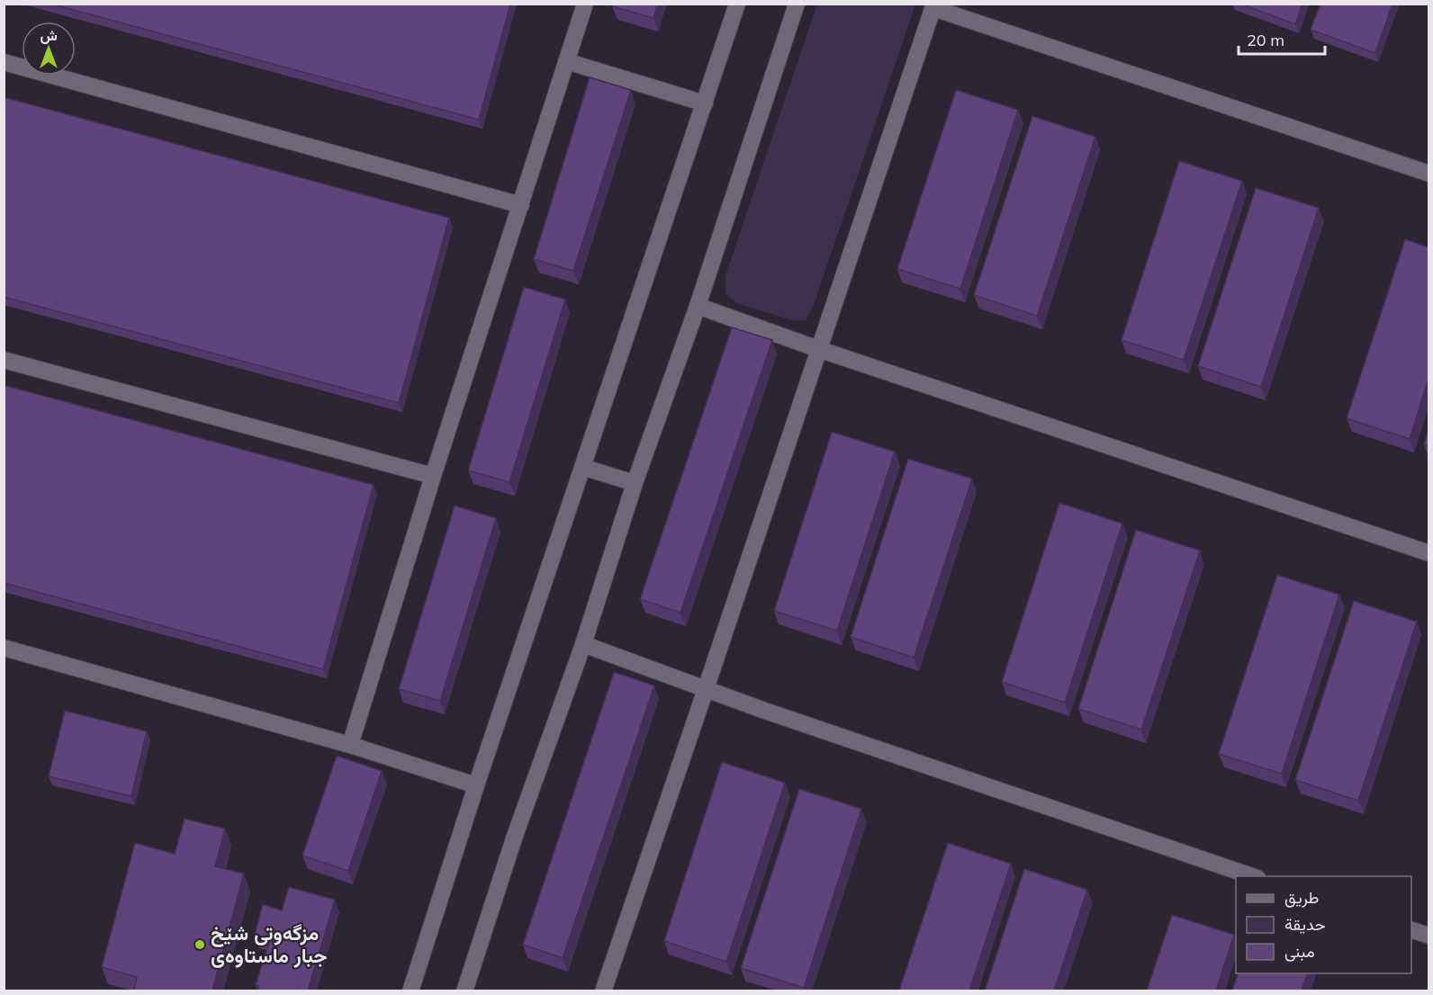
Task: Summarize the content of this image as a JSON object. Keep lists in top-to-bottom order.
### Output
{
  "places": ["مزگەوتی شێخ جبار ماستاوەی"],
  "legend": ["طريق", "حديقة", "مبنى"],
  "scale_bar": "20 m",
  "north": "top"
}
